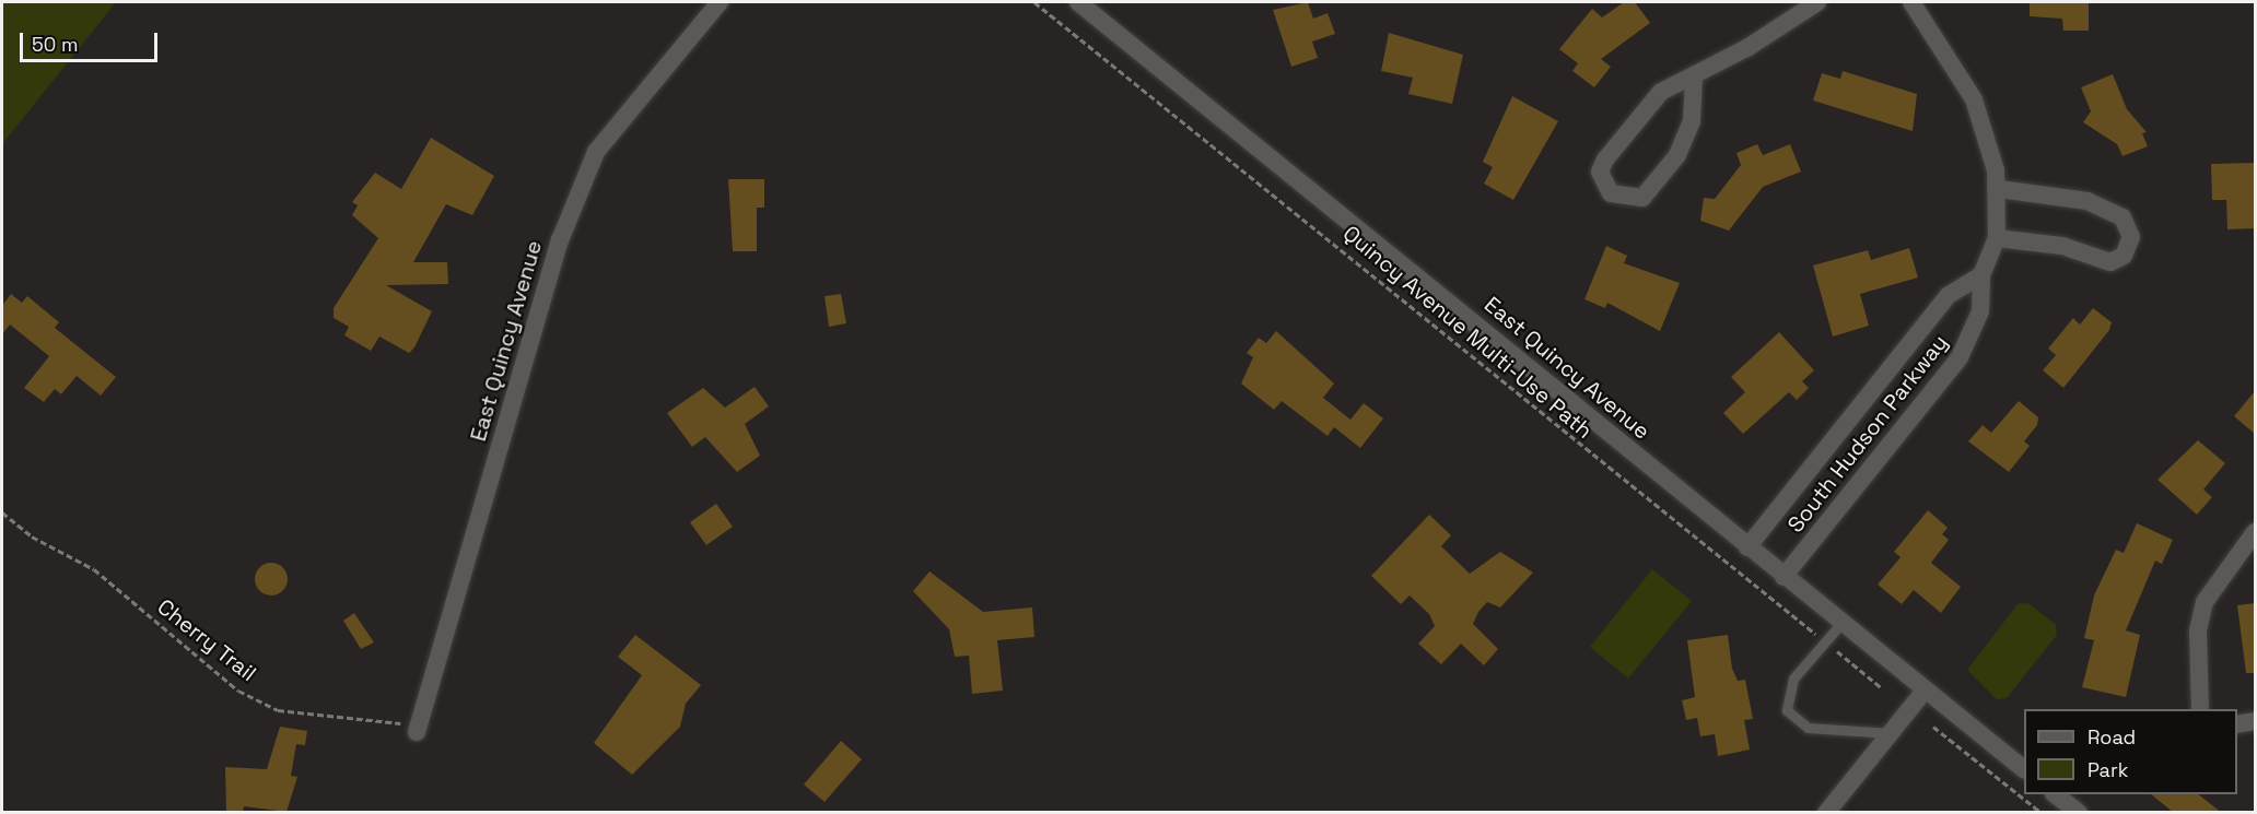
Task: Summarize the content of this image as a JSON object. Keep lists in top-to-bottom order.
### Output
{
  "streets": {
    "street": ["East Quincy Avenue", "South Hudson Parkway"],
    "path": ["Quincy Avenue Multi-Use Path", "Cherry Trail"]
  },
  "crossings": [
    ["East Quincy Avenue", "South Hudson Parkway"],
    ["East Quincy Avenue", "Cherry Trail"]
  ],
  "legend": ["Road", "Park"],
  "scale_bar": "50 m"
}
